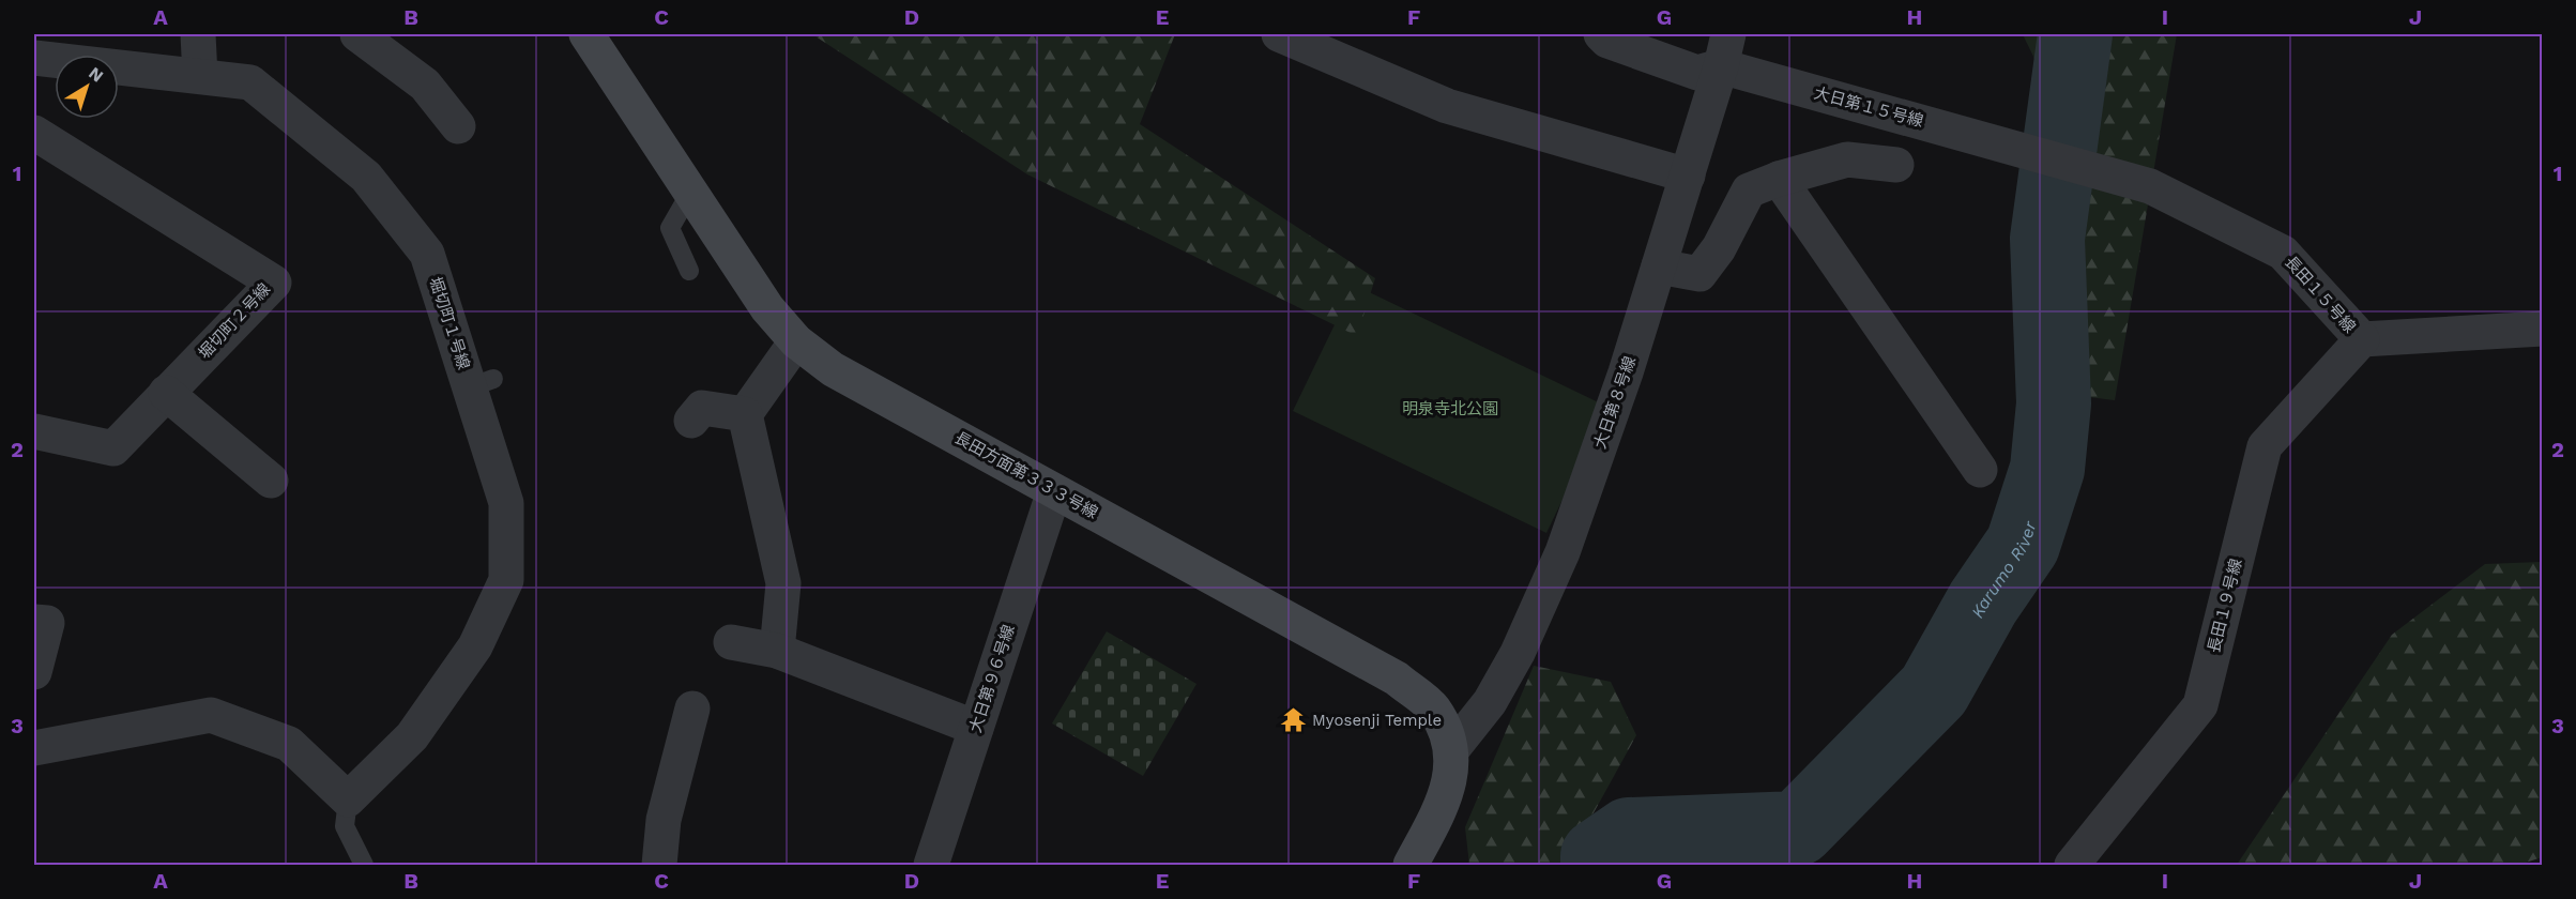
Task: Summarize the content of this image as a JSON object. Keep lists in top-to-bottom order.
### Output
{
  "streets": {
    "street": [
      "大日第１５号線",
      "長田１５号線",
      "堀切町２号線",
      "堀切町１号線",
      "大日第８号線",
      "長田方面第３３３号線",
      "長田１９号線",
      "大日第９６号線"
    ]
  },
  "crossings": [
    ["大日第１５号線", "長田１５号線"],
    ["大日第１５号線", "大日第８号線"],
    ["長田１５号線", "長田１９号線"],
    ["大日第８号線", "長田方面第３３３号線"],
    ["長田方面第３３３号線", "大日第９６号線"]
  ],
  "water": ["Karumo River"],
  "parks": ["明泉寺北公園"],
  "places": {
    "temple": ["Myosenji Temple"]
  },
  "north": "top right",
  "grid": {
    "columns": [
      "A",
      "B",
      "C",
      "D",
      "E",
      "F",
      "G",
      "H",
      "I",
      "J"
    ],
    "rows": ["1", "2", "3"]
  }
}
